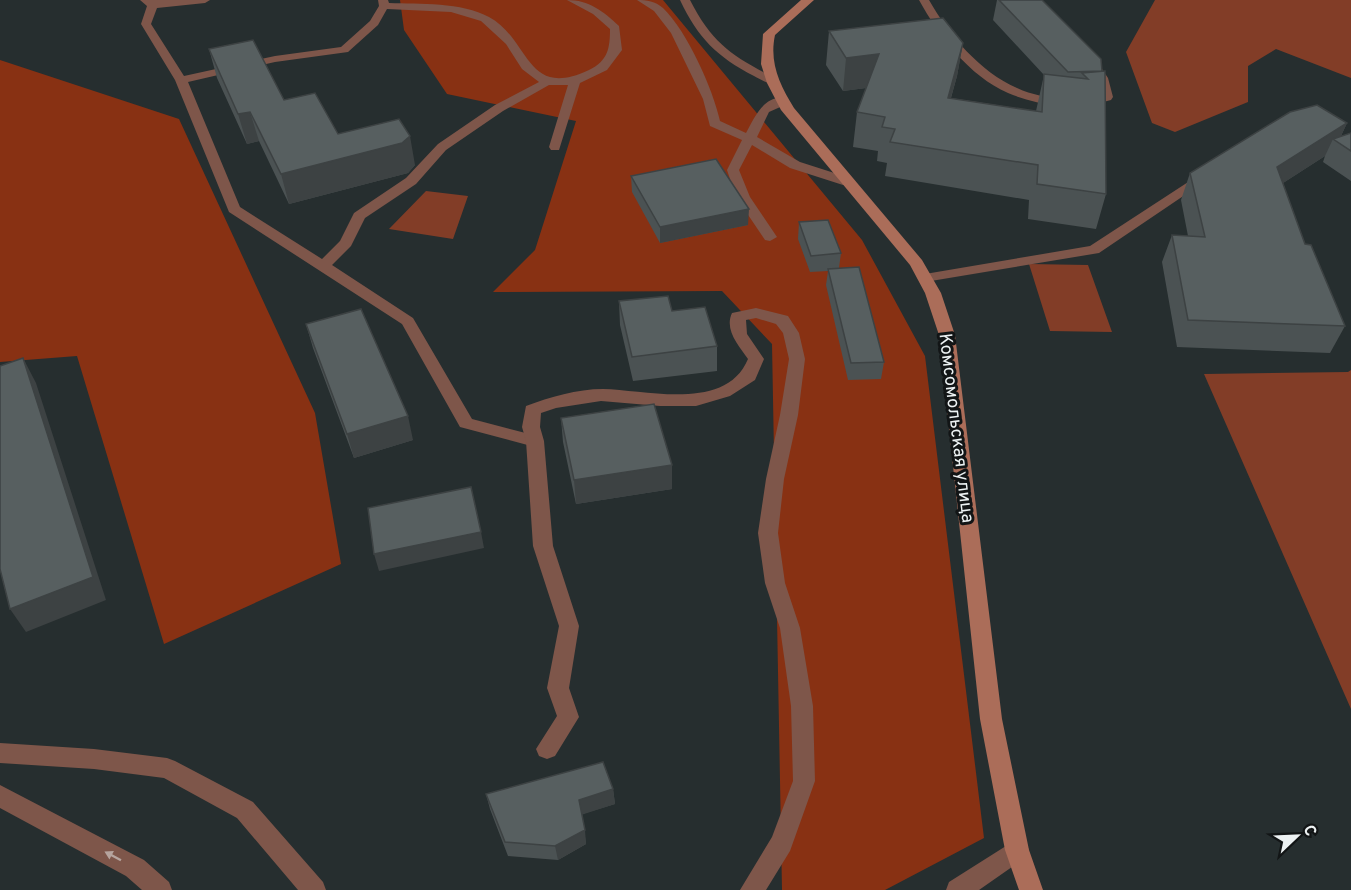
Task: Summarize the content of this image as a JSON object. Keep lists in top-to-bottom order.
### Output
{
  "streets": {
    "main road": ["Комсомольская улица"]
  },
  "north": "top right"
}
